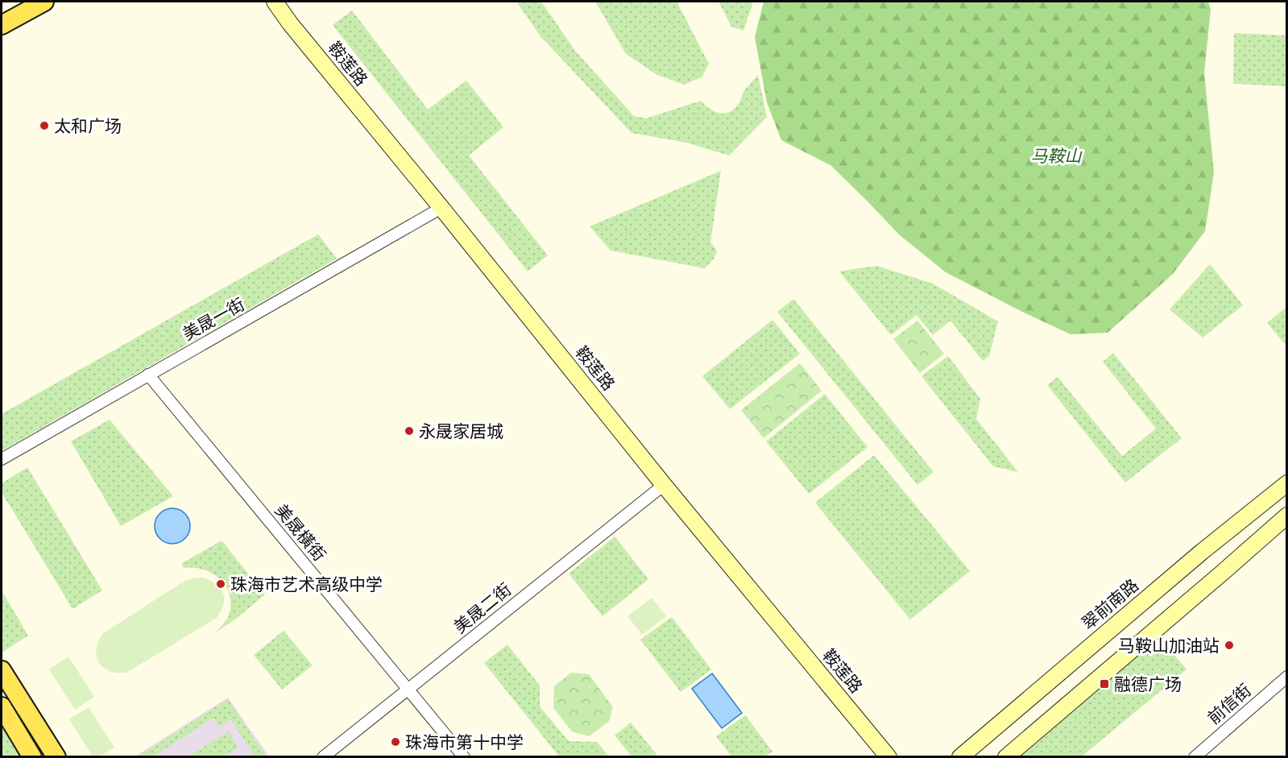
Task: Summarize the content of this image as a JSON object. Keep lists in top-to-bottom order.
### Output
{
  "streets": {
    "street": [
      "鞍莲路",
      "美晟一街",
      "美晟橫街",
      "翠前南路",
      "美晟二街",
      "前信街"
    ]
  },
  "crossings": [
    ["鞍莲路", "美晟一街"],
    ["鞍莲路", "美晟二街"],
    ["美晟一街", "美晟橫街"],
    ["美晟橫街", "美晟二街"]
  ],
  "parks": ["马鞍山"],
  "places": {
    "other": [
      "太和广场",
      "永晟家居城",
      "珠海市艺术高级中学",
      "马鞍山加油站",
      "珠海市第十中学"
    ],
    "transit": ["融德广场"]
  }
}
